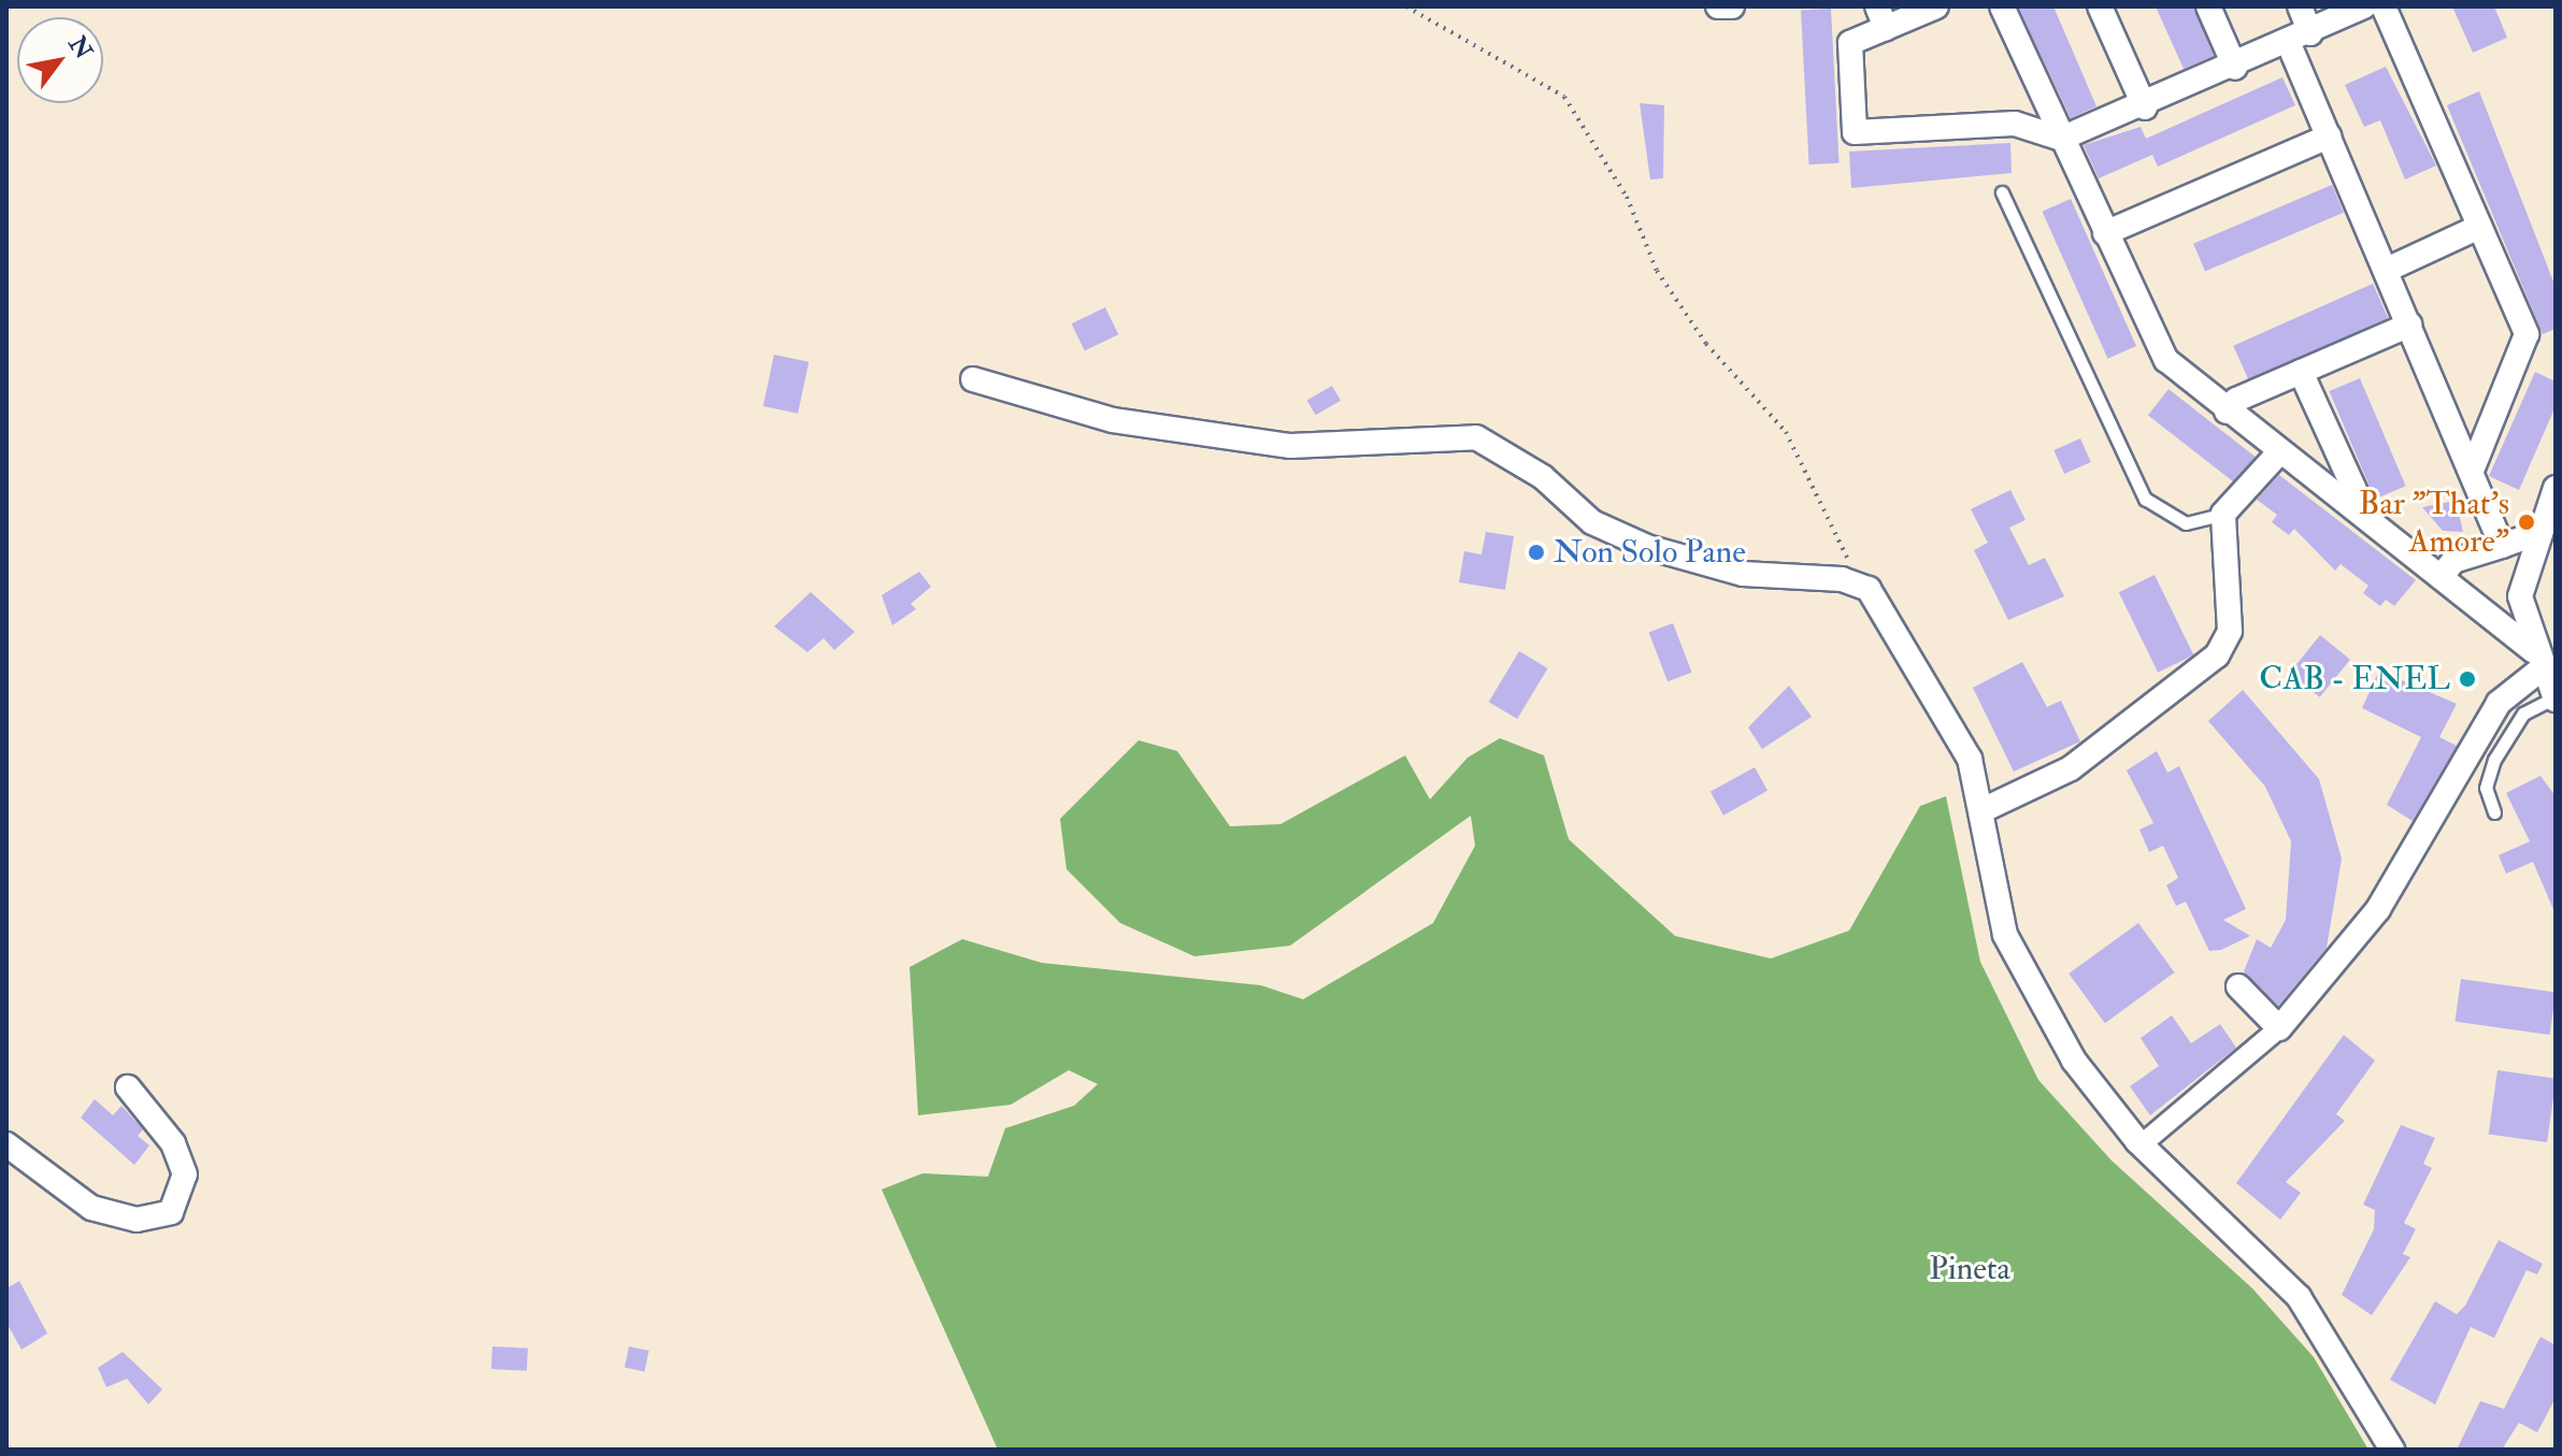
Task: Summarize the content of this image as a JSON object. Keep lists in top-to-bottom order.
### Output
{
  "parks": ["Pineta"],
  "places": ["Bar \"That's Amore\"", "Non Solo Pane", "CAB - ENEL"],
  "north": "top right"
}
